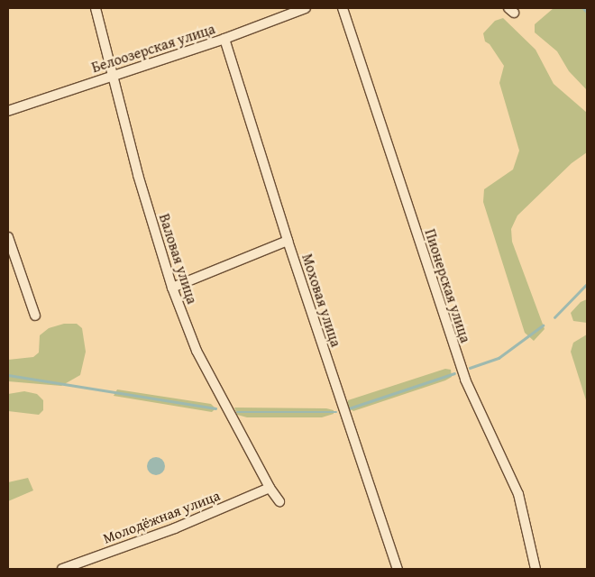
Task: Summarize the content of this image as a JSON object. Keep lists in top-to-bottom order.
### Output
{
  "streets": {
    "street": [
      "Белоозерская улица",
      "Валовая улица",
      "Пионерская улица",
      "Моховая улица",
      "Молодёжная улица"
    ]
  },
  "crossings": [
    ["Белоозерская улица", "Валовая улица"],
    ["Белоозерская улица", "Моховая улица"],
    ["Валовая улица", "Молодёжная улица"]
  ]
}
